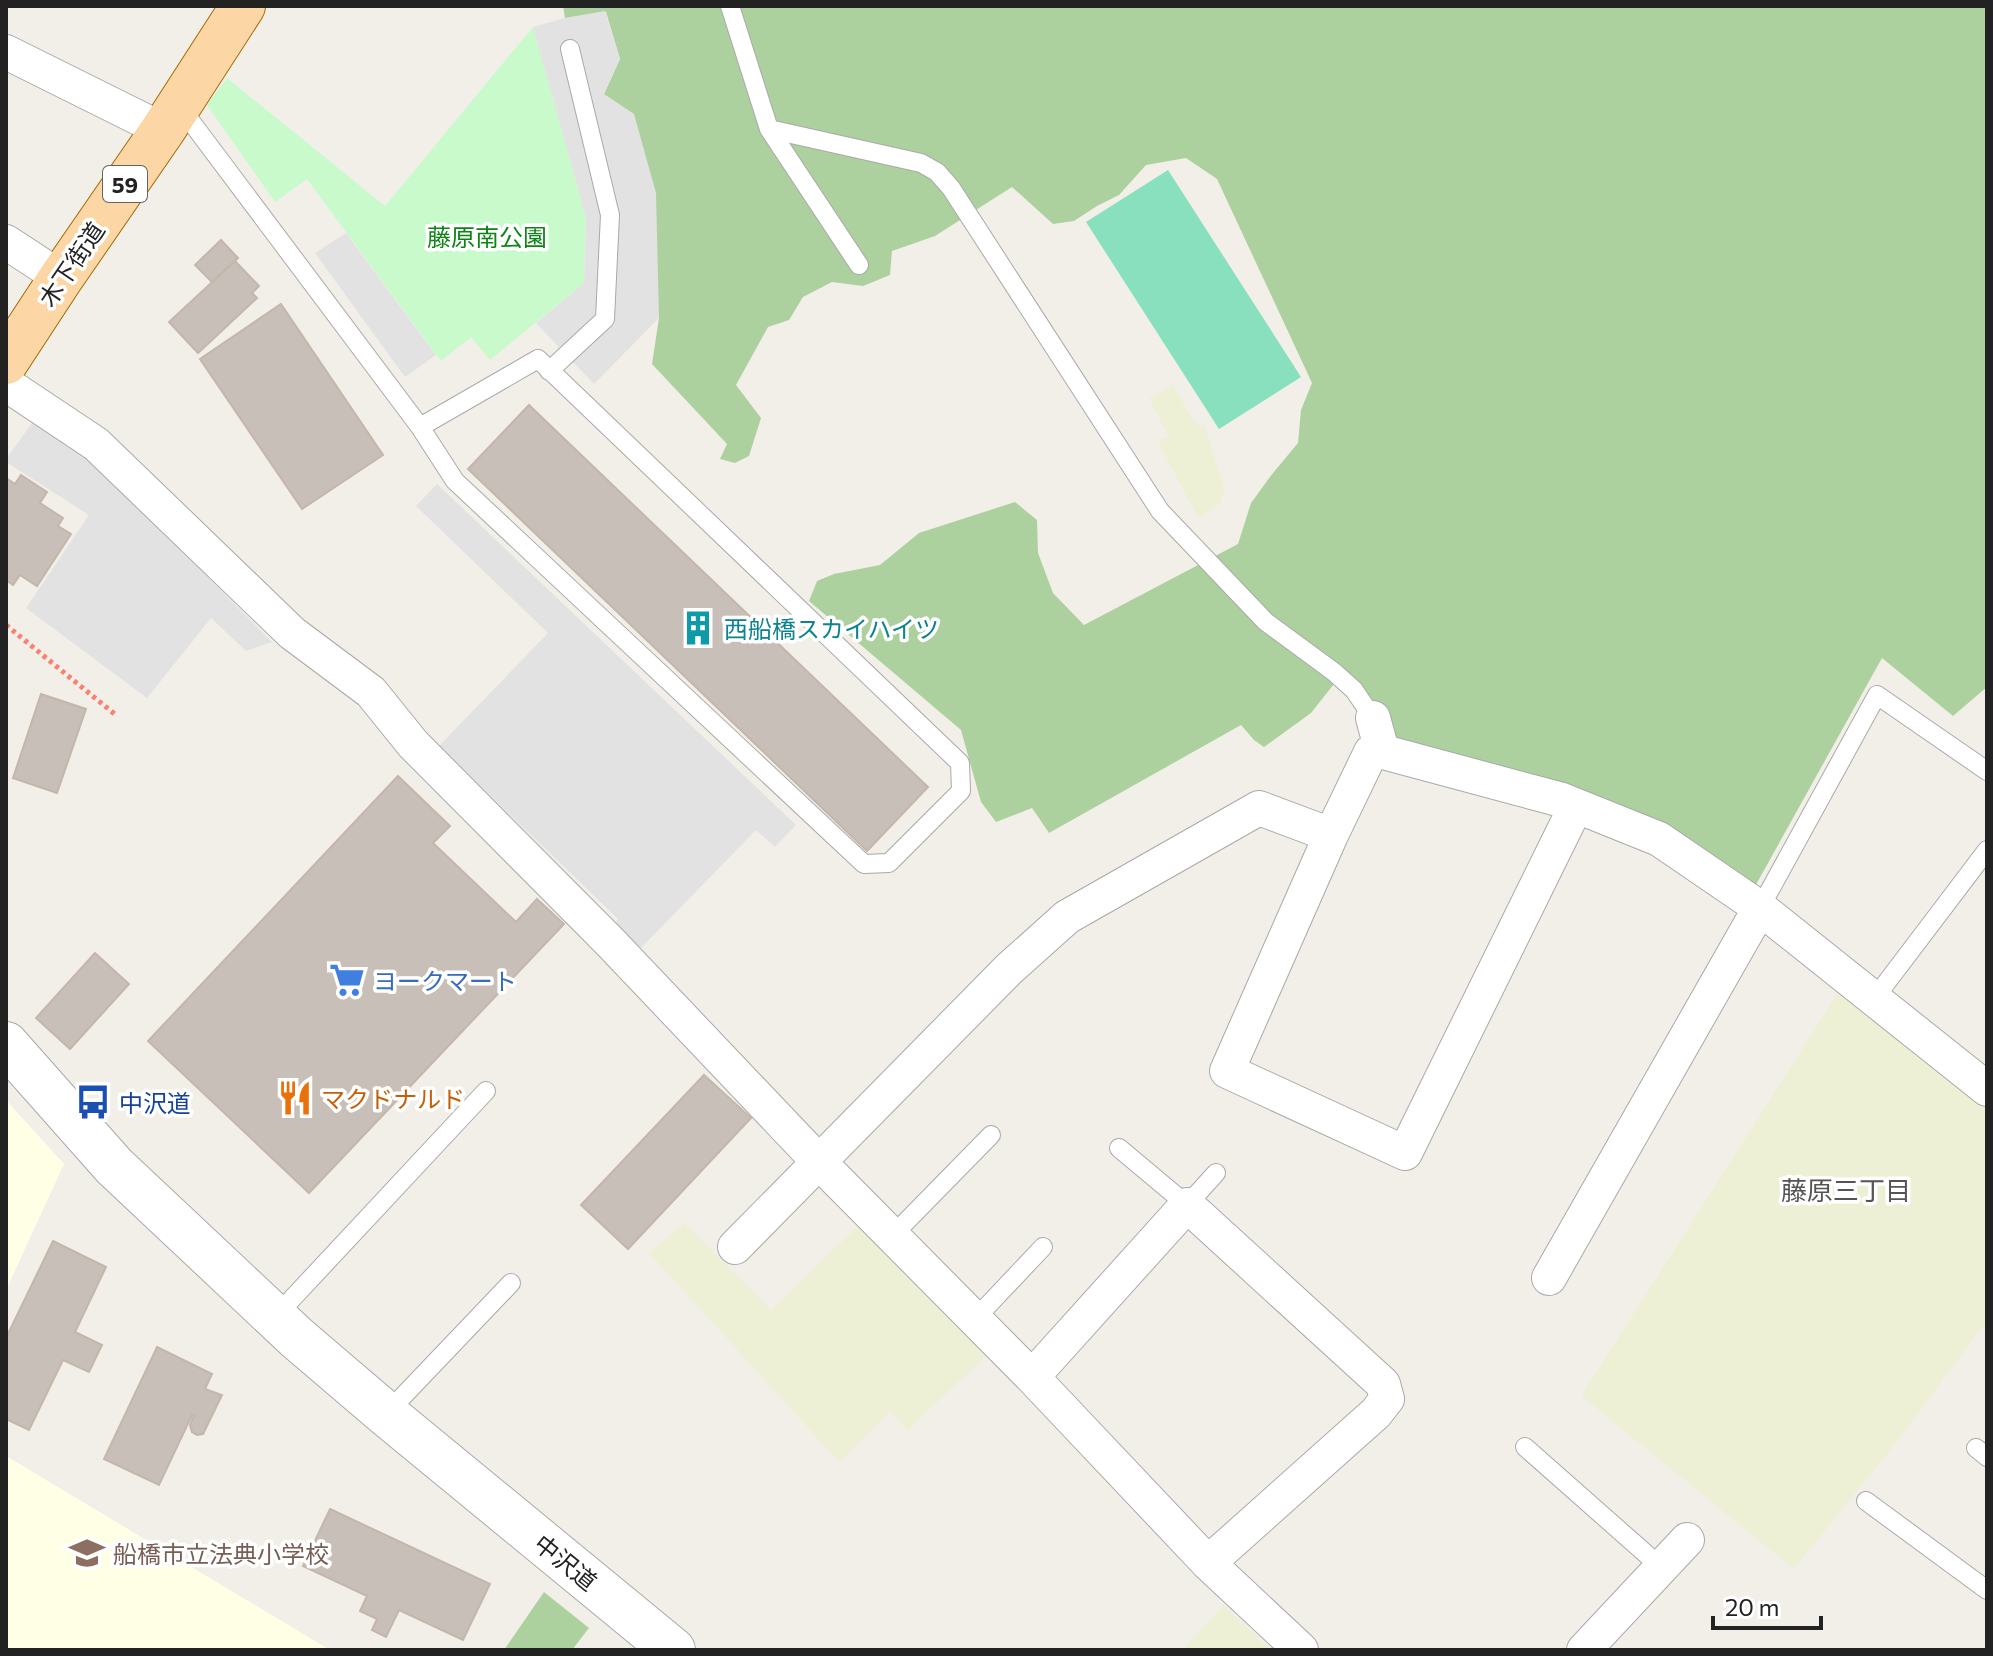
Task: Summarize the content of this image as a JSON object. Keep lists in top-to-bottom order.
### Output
{
  "streets": {
    "main road": ["59", "木下街道"],
    "street": ["中沢道"]
  },
  "districts": ["藤原三丁目"],
  "parks": ["藤原南公園"],
  "places": {
    "building": ["西船橋スカイハイツ"],
    "supermarket": ["ヨークマート"],
    "restaurant": ["マクドナルド"],
    "bus stop": ["中沢道"],
    "school or university": ["船橋市立法典小学校"]
  },
  "scale_bar": "20 m"
}
